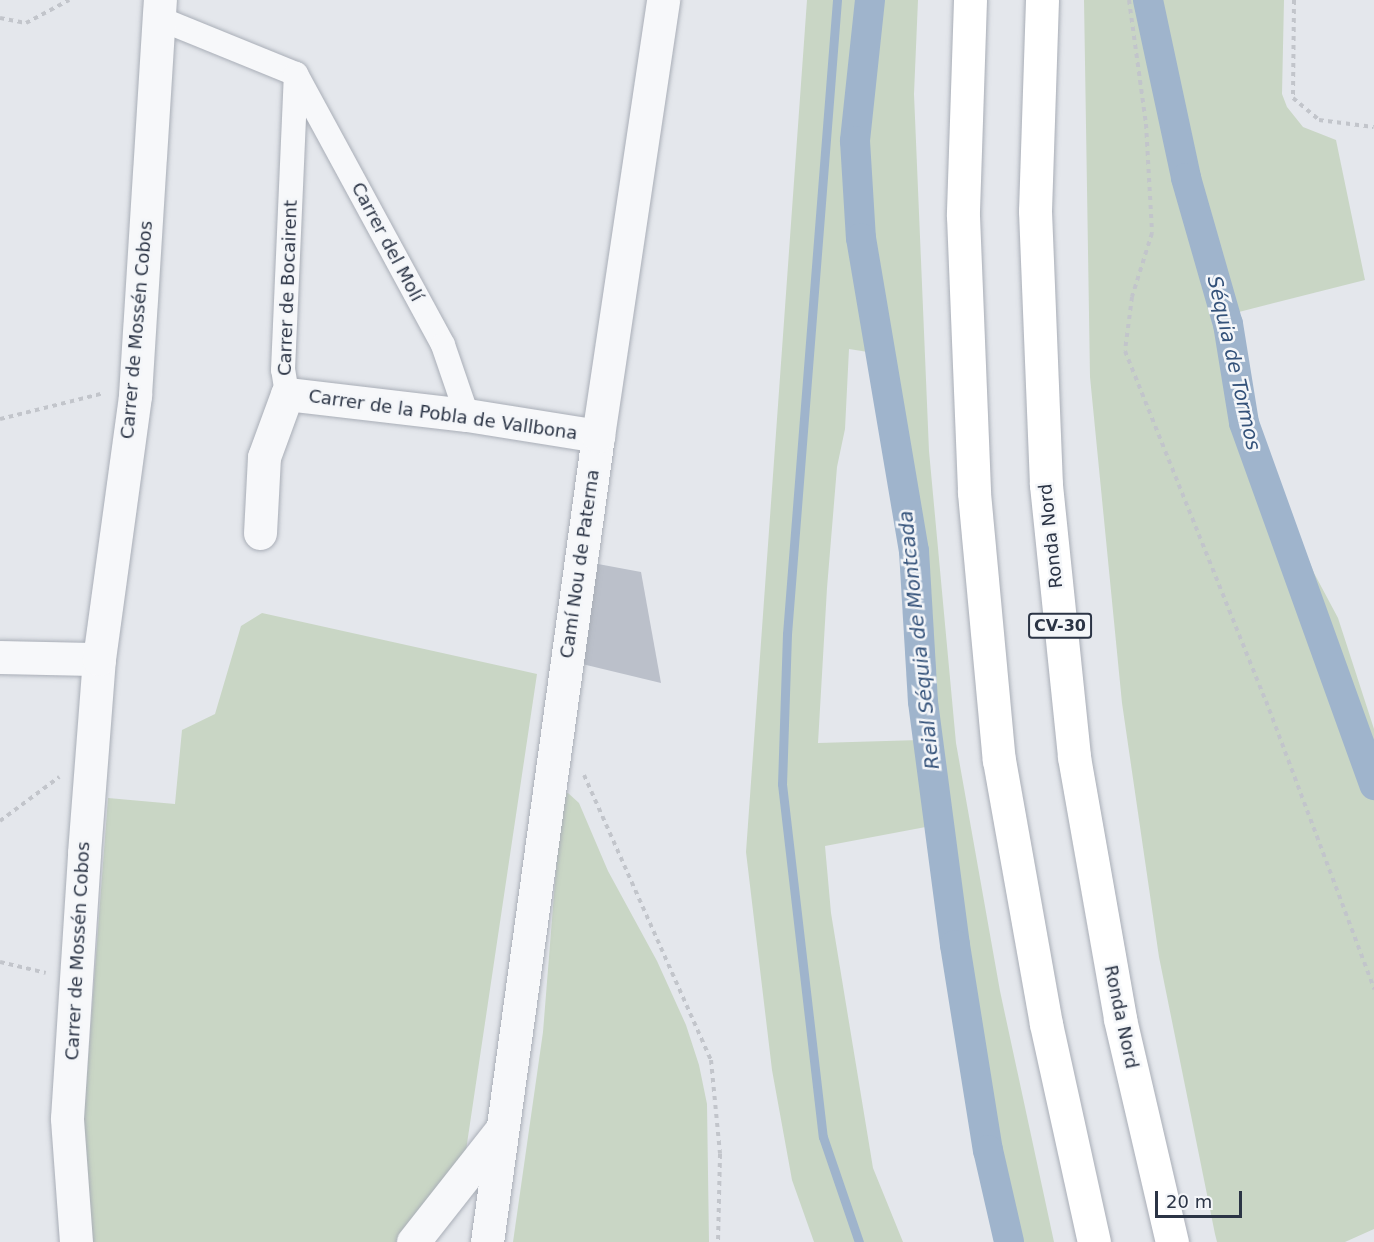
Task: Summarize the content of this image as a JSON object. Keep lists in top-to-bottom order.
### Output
{
  "streets": {
    "highway": ["Ronda Nord", "CV-30"],
    "street": [
      "Carrer del Molí",
      "Carrer de Bocairent",
      "Carrer de Mossén Cobos",
      "Carrer de la Pobla de Vallbona",
      "Camí Nou de Paterna"
    ]
  },
  "crossings": [
    ["Carrer del Molí", "Carrer de Bocairent"],
    ["Carrer del Molí", "Carrer de la Pobla de Vallbona"],
    ["Carrer de Bocairent", "Carrer de la Pobla de Vallbona"],
    ["Carrer de la Pobla de Vallbona", "Camí Nou de Paterna"]
  ],
  "water": ["Séquia de Tormos", "Reial Séquia de Montcada"],
  "scale_bar": "20 m"
}
